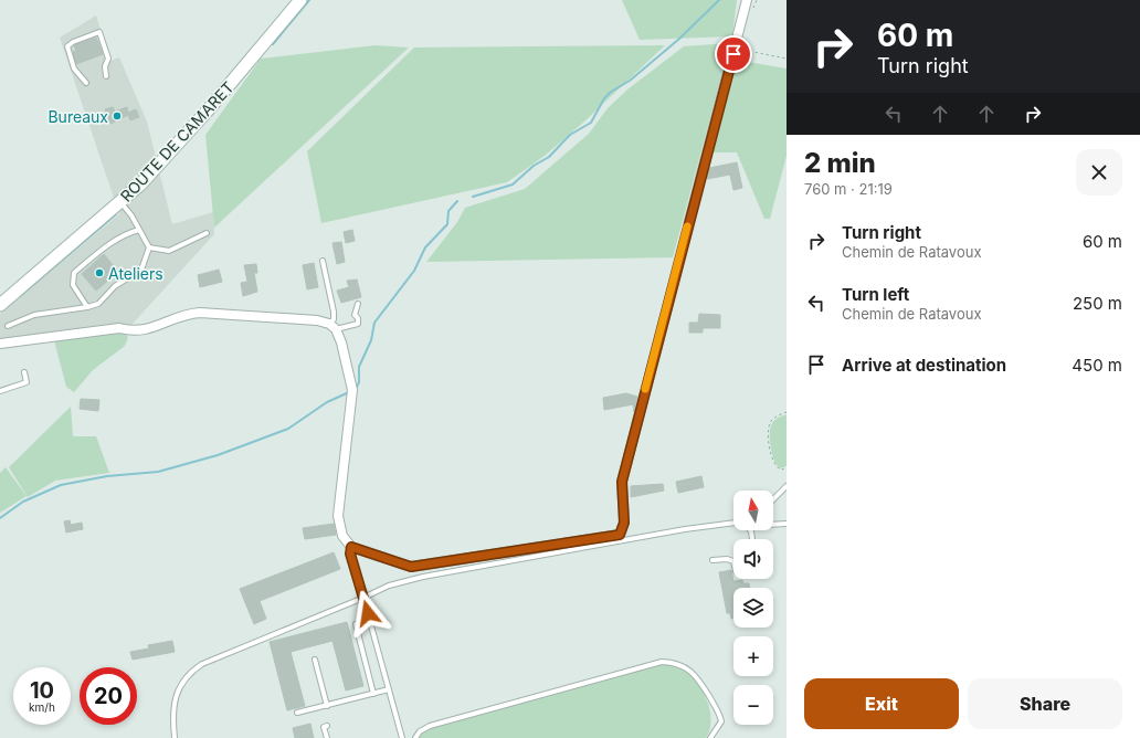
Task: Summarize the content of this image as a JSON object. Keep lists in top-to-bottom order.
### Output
{
  "streets": {
    "main road": ["ROUTE DE CAMARET"]
  },
  "places": ["Bureaux", "Ateliers"],
  "north": "top",
  "page": {
    "turn": ["60 m", "Turn right"],
    "heading": ["2 min", "760 m · 21:19"],
    "list": [
      {
        "name": "Turn right",
        "note": "Chemin de Ratavoux",
        "value": "60 m"
      },
      {
        "name": "Turn left",
        "note": "Chemin de Ratavoux",
        "value": "250 m"
      },
      {
        "name": "Arrive at destination",
        "value": "450 m"
      }
    ],
    "map_buttons": ["+", "−"],
    "speed": "10 km/h",
    "limit": "20",
    "buttons": ["Exit", "Share"]
  }
}
